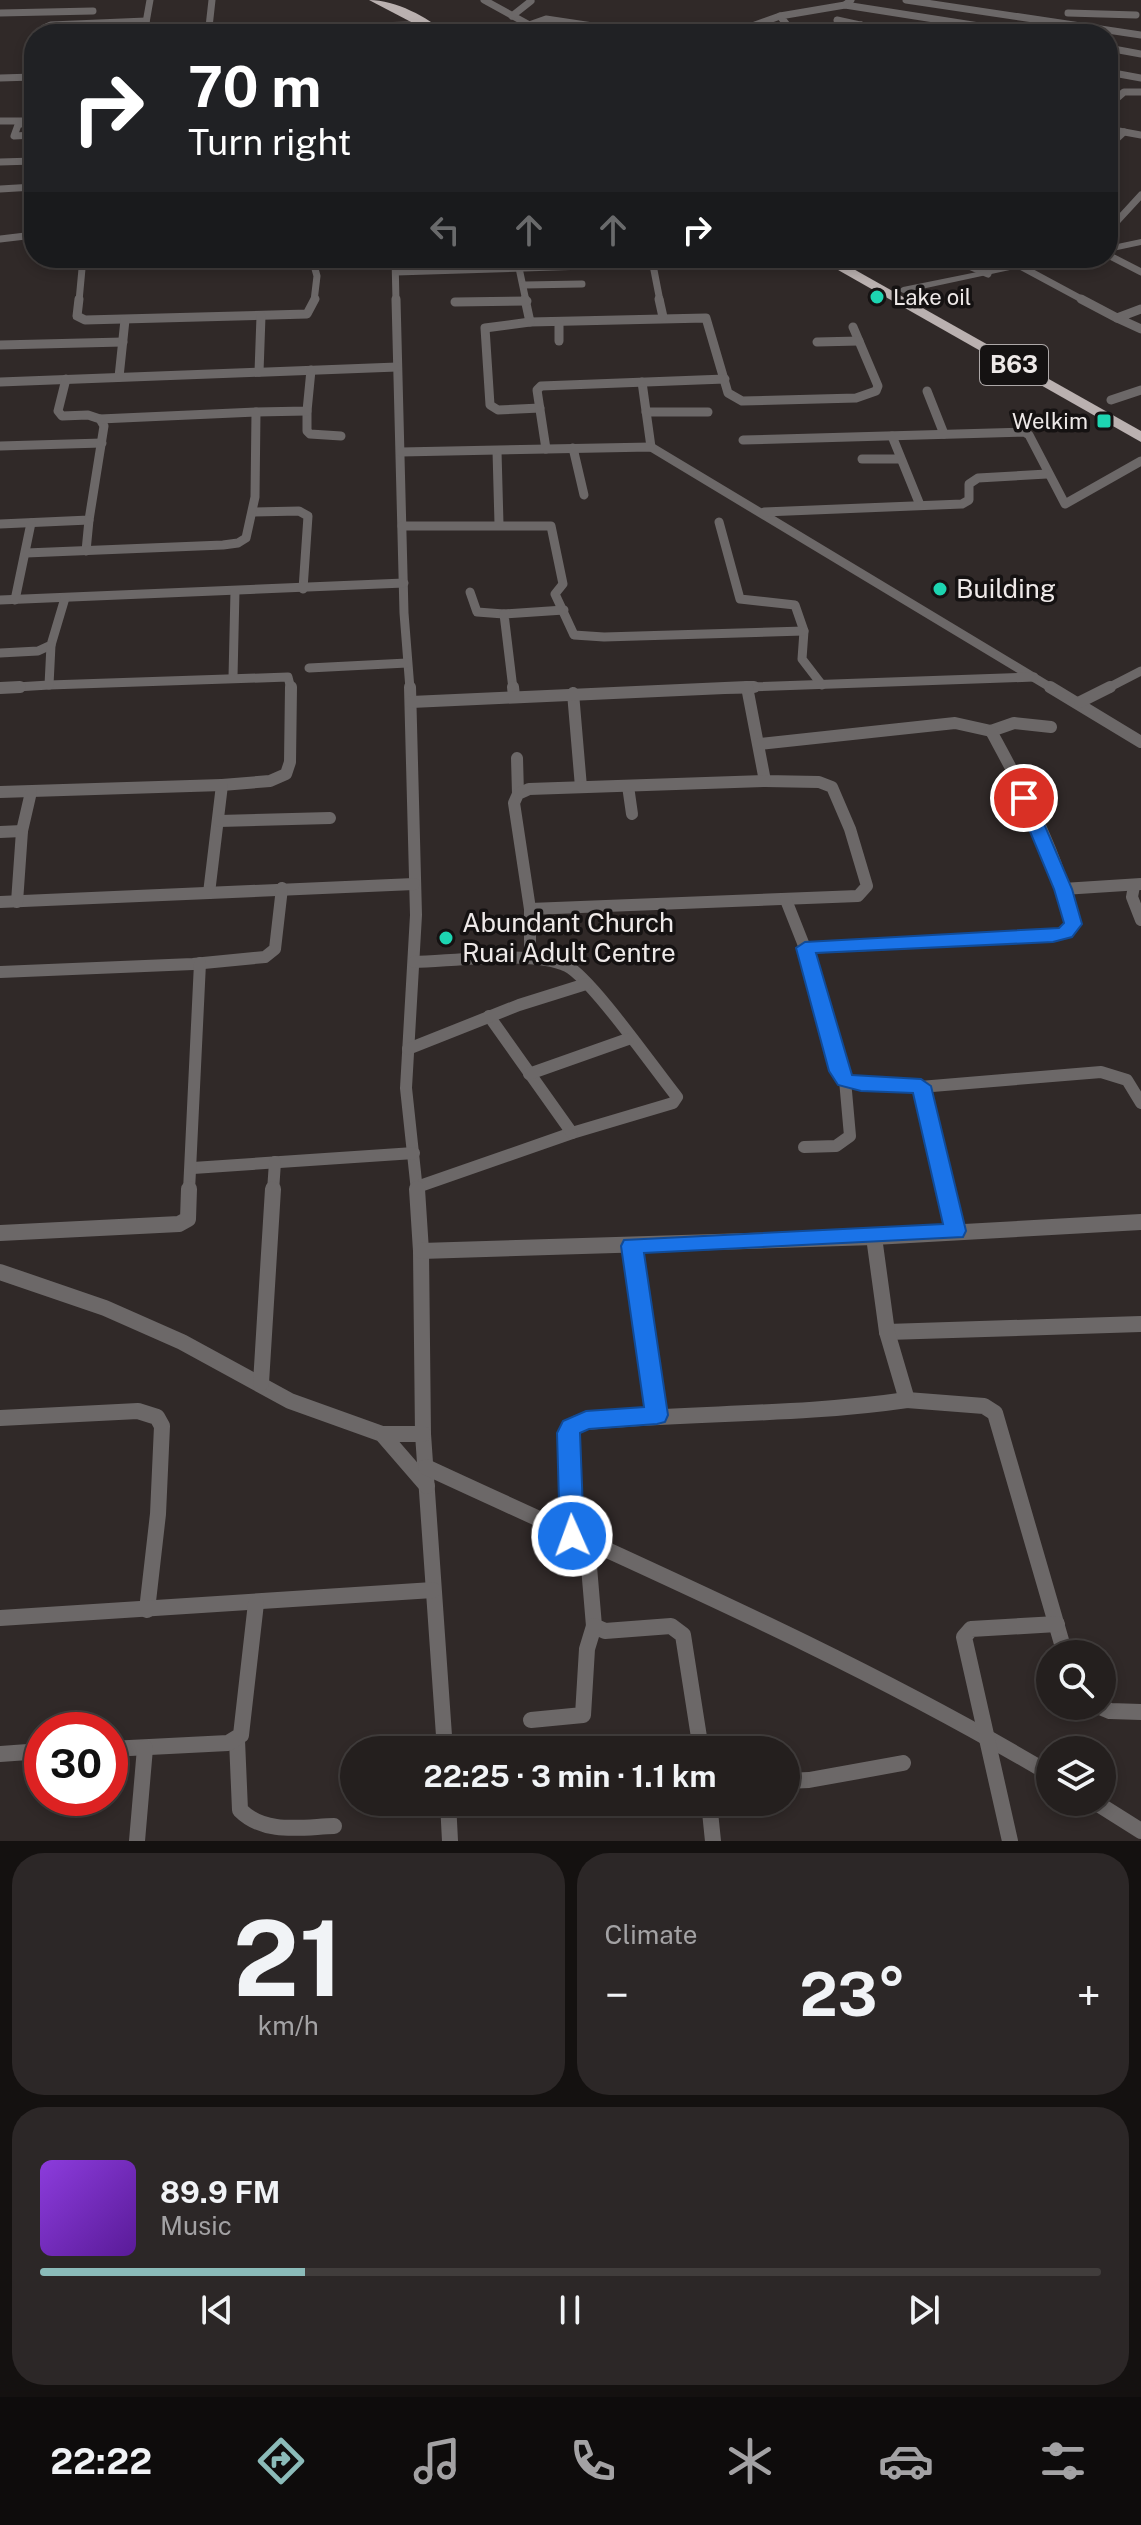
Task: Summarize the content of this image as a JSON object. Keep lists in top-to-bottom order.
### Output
{
  "streets": {
    "highway": ["B63"]
  },
  "places": {
    "other": ["Lake oil", "Building", "Abundant Church Ruai Adult Centre"],
    "transit": ["Welkim"]
  },
  "page": {
    "turn": ["70 m", "Turn right"],
    "limit": "30",
    "trip": "22:25 · 3 min · 1.1 km",
    "tile": [
      ["21", "km/h"],
      "Climate"
    ],
    "heat": ["−", "23°", "+"],
    "song": ["89.9 FM", "Music"],
    "tabs": "22:22"
  }
}
